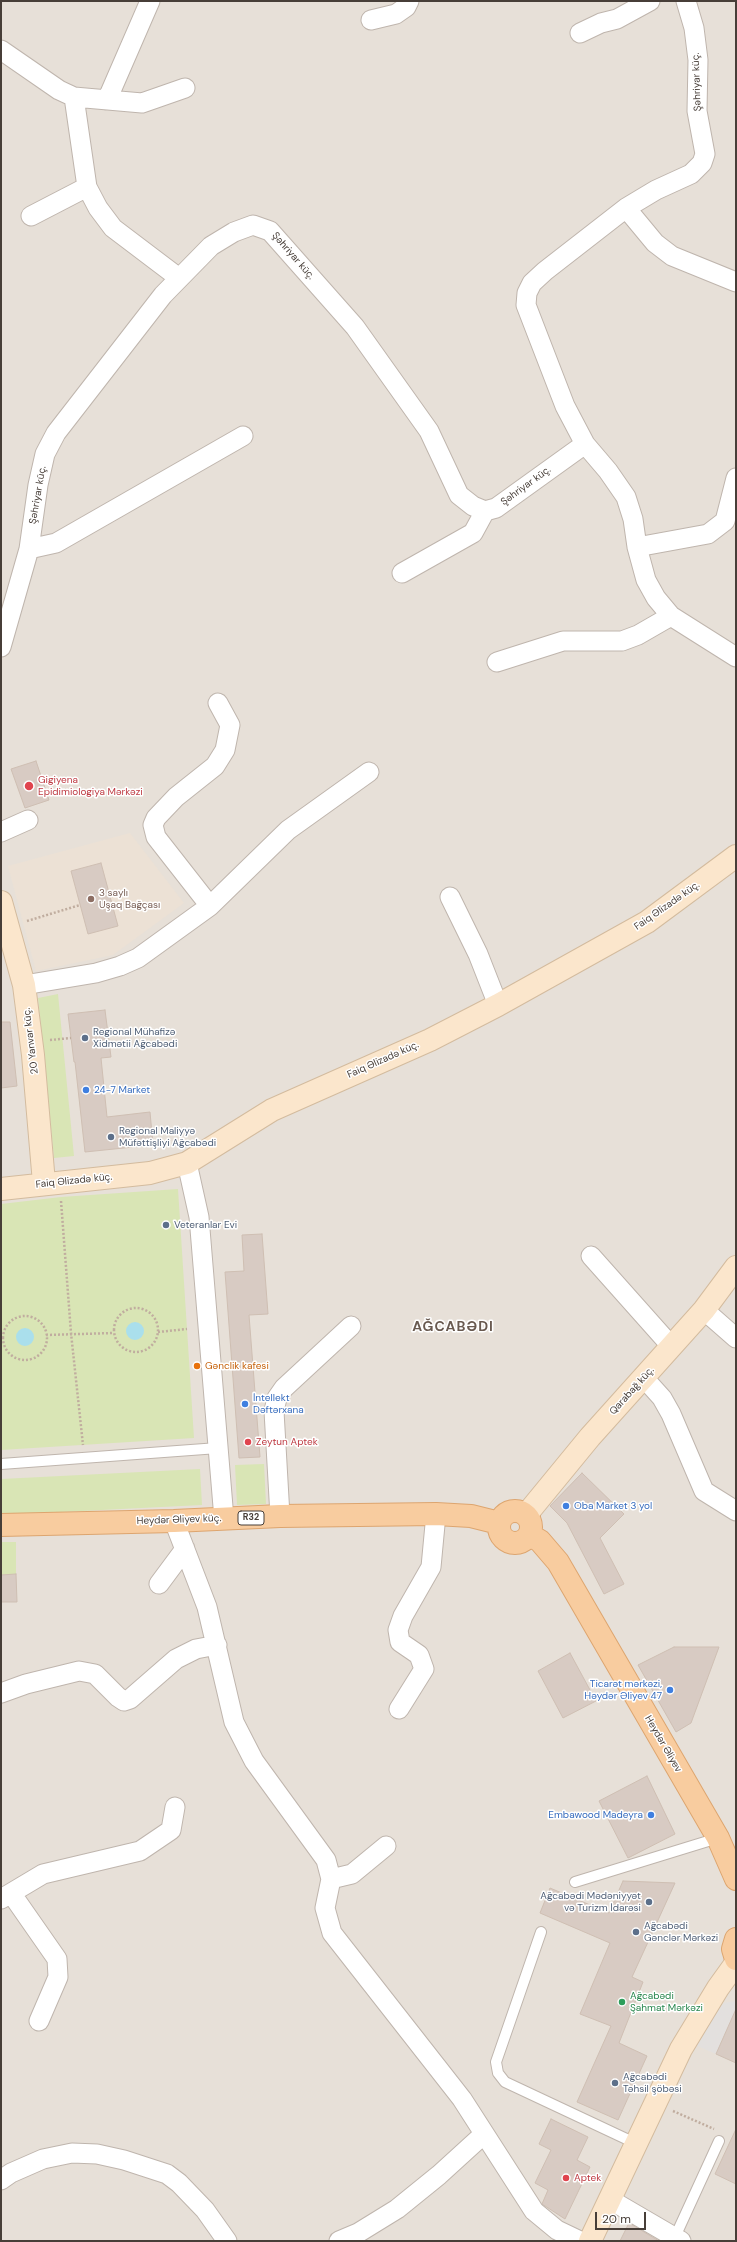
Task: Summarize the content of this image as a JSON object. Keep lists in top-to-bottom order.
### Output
{
  "streets": {
    "main road": ["R32", "Heydər Əliyev küç.", "Heydər Əliyev"],
    "street": [
      "Şəhriyar küç.",
      "Faiq Əlizadə küç.",
      "20 Yanvar küç.",
      "Qarabağ küç."
    ]
  },
  "crossings": [
    ["Faiq Əlizadə küç.", "20 Yanvar küç."],
    ["Qarabağ küç.", "Heydər Əliyev küç."],
    ["Qarabağ küç.", "Heydər Əliyev"],
    ["Heydər Əliyev küç.", "Heydər Əliyev"]
  ],
  "districts": ["AĞCABƏDI"],
  "places": [
    "Gigiyena Epidimiologiya Mərkəzi",
    "3 saylı Uşaq Bağçası",
    "Regional Mühafizə Xidmətii Ağcabədi",
    "24-7 Market",
    "Regional Maliyyə Müfəttişliyi Ağcabədi",
    "Veteranlar Evi",
    "Gənclik kafesi",
    "İntellekt Dəftərxana",
    "Zeytun Aptek",
    "Oba Market 3 yol",
    "Ticarət mərkəzi, Həydər Əliyev 47",
    "Embawood Madeyra",
    "Ağcabədi Mədəniyyət və Turizm İdarəsi",
    "Ağcabədi Gənclər Mərkəzi",
    "Ağcabədi Şahmat Mərkəzi",
    "Ağcabədi Təhsil şöbəsi",
    "Aptek"
  ],
  "scale_bar": "20 m"
}
